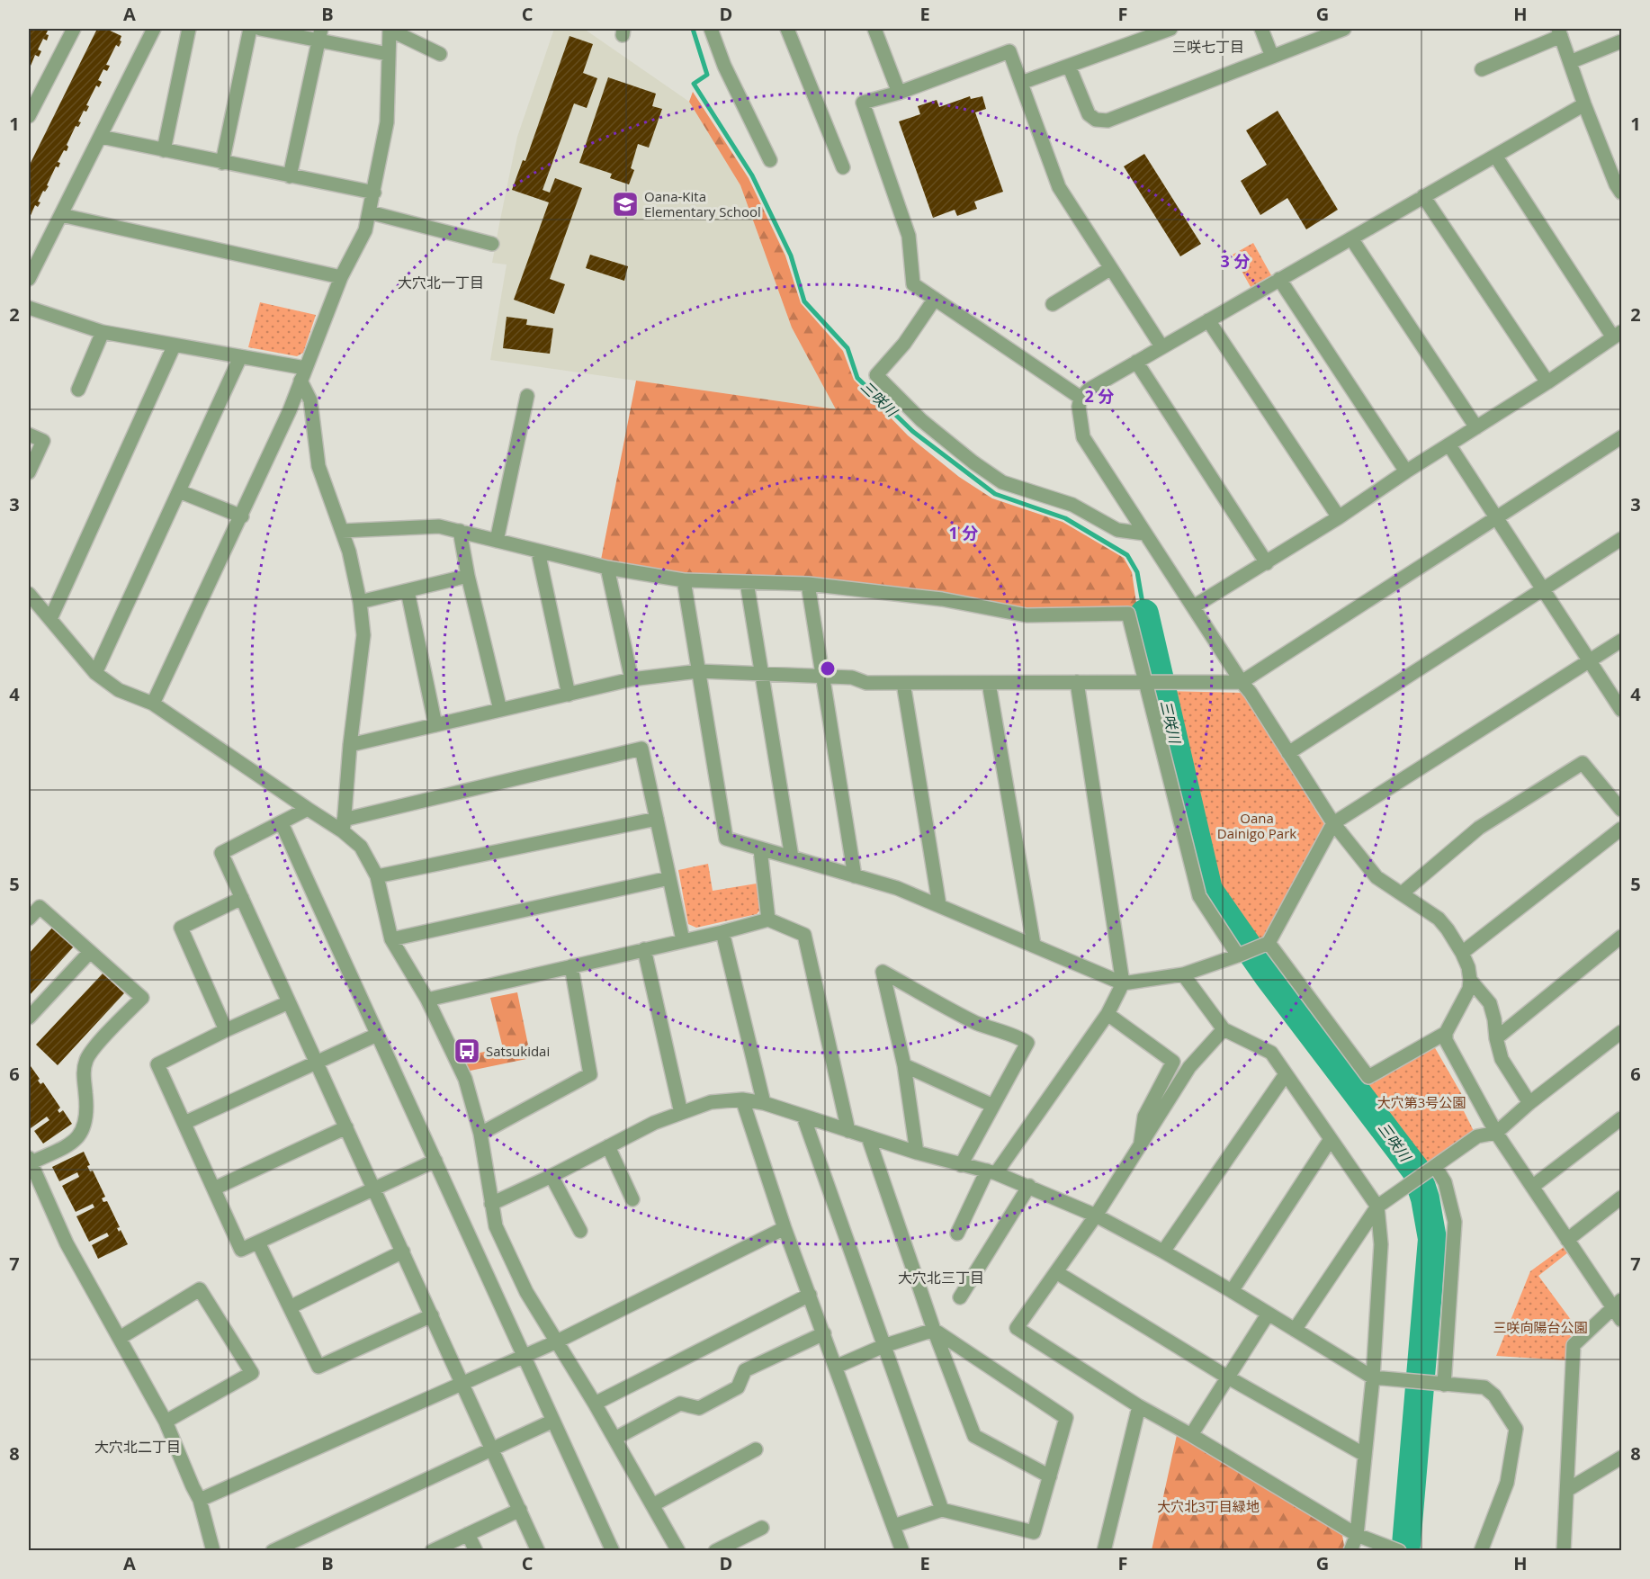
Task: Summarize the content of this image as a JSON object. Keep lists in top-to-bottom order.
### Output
{
  "districts": [
    "三咲七丁目",
    "大穴北一丁目",
    "大穴北三丁目",
    "大穴北二丁目"
  ],
  "water": ["三咲川"],
  "parks": [
    "Oana Dainigo Park",
    "大穴第3号公園",
    "三咲向陽台公園",
    "大穴北3丁目緑地"
  ],
  "places": {
    "school or university": ["Oana-Kita Elementary School"],
    "bus stop": ["Satsukidai"]
  },
  "grid": {
    "columns": [
      "A",
      "B",
      "C",
      "D",
      "E",
      "F",
      "G",
      "H"
    ],
    "rows": [
      "1",
      "2",
      "3",
      "4",
      "5",
      "6",
      "7",
      "8"
    ]
  },
  "rings": ["3 分", "2 分", "1 分"]
}
